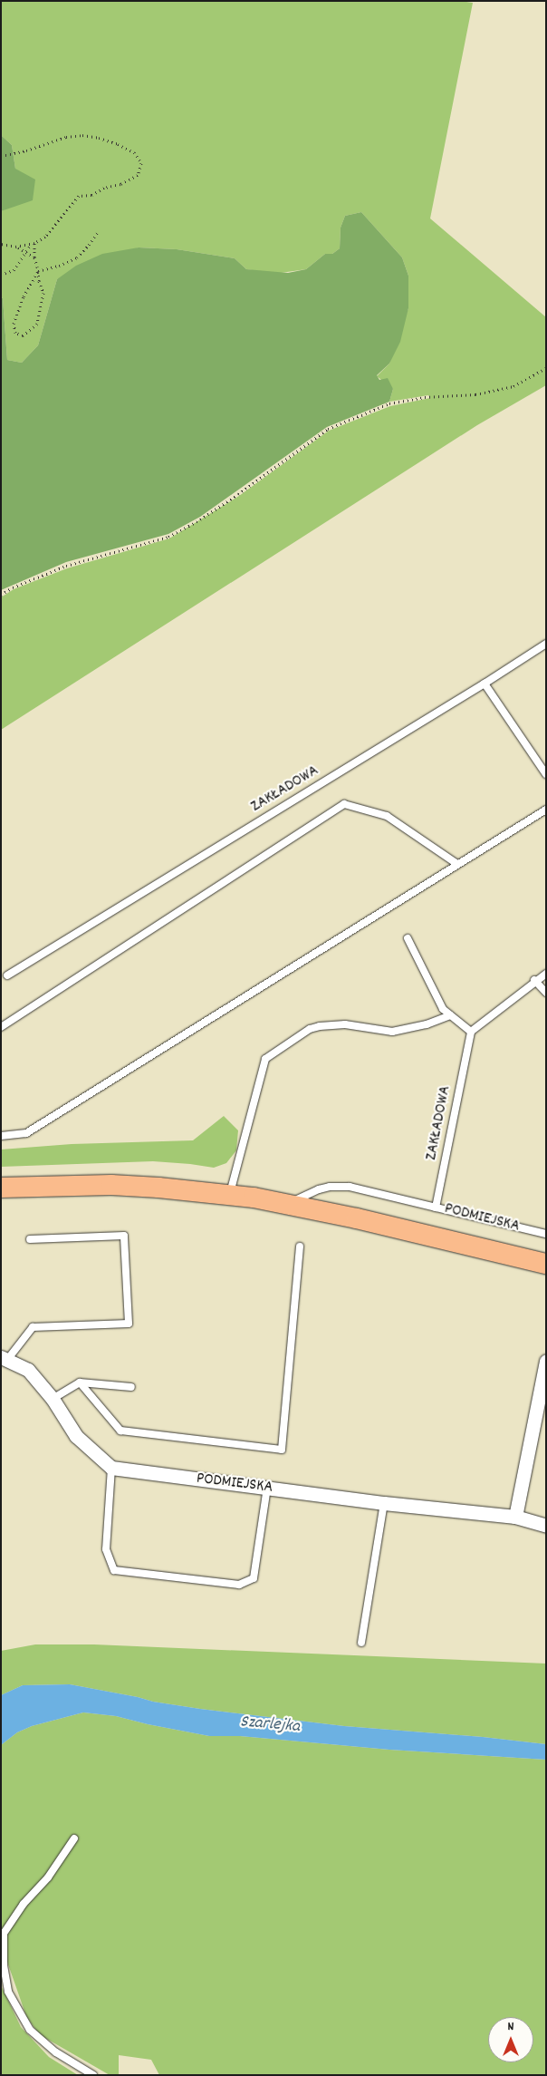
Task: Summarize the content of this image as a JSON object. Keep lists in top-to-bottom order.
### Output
{
  "streets": {
    "main road": ["PODMIEJSKA"],
    "lane": ["ZAKŁADOWA"]
  },
  "crossings": [
    ["ZAKŁADOWA", "PODMIEJSKA"]
  ],
  "water": ["Szarlejka"],
  "north": "top"
}
